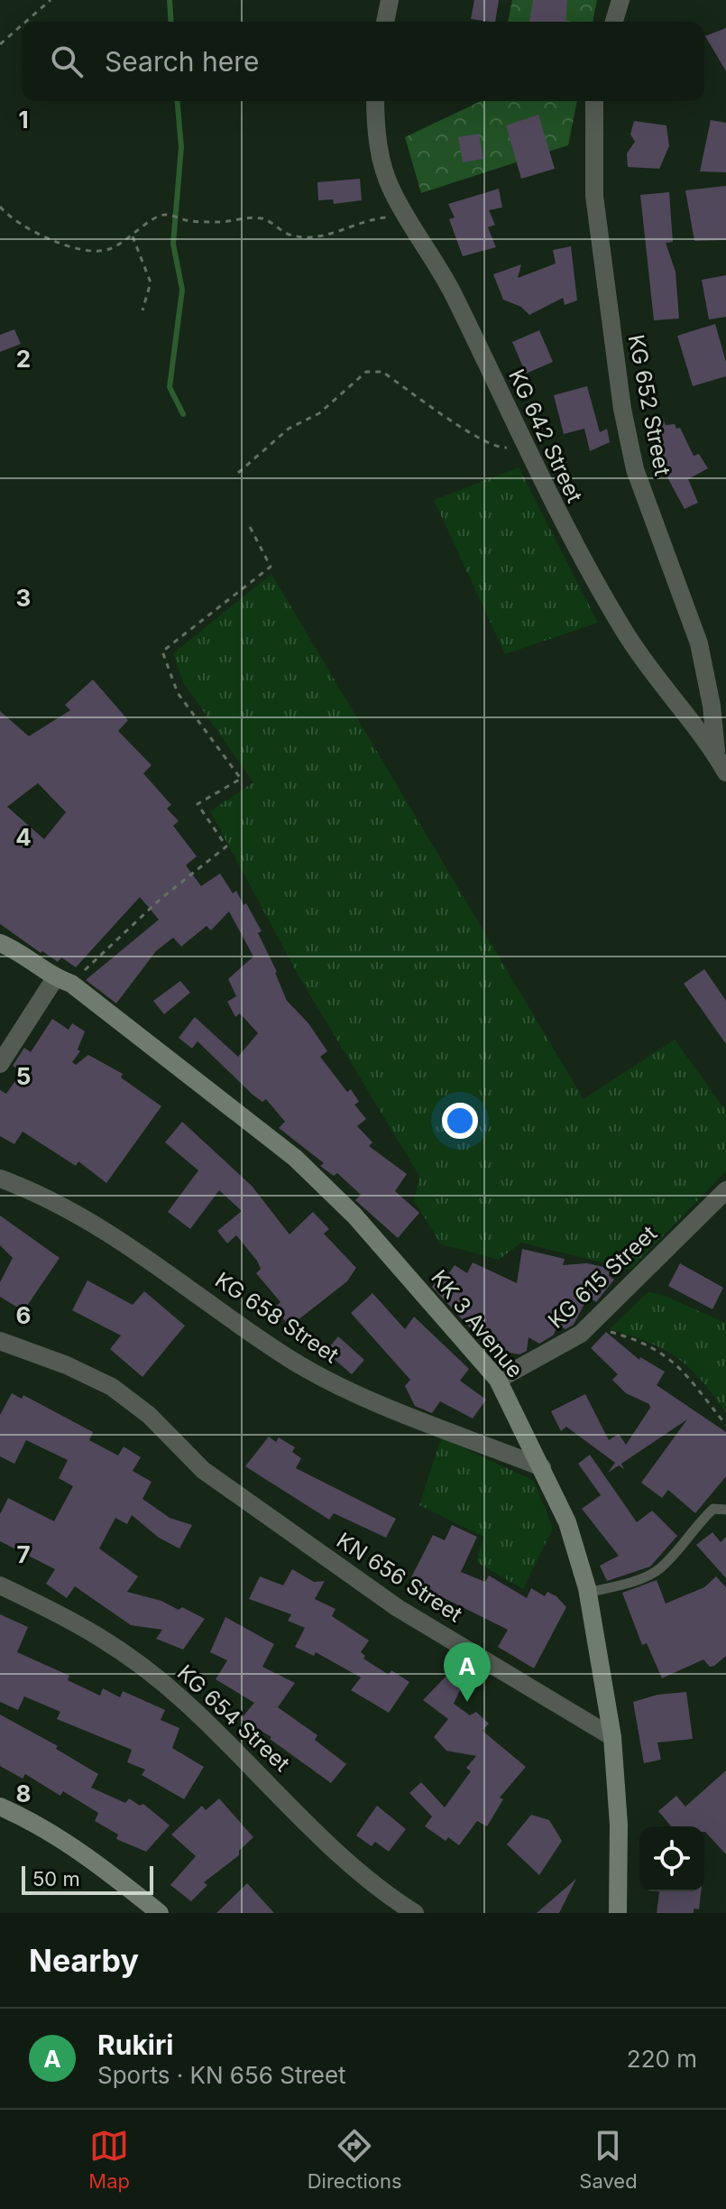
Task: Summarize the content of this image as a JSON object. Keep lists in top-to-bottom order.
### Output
{
  "streets": {
    "street": [
      "KG 652 Street",
      "KG 642 Street",
      "KG 615 Street",
      "KG 658 Street",
      "KK 3 Avenue",
      "KN 656 Street",
      "KG 654 Street"
    ]
  },
  "crossings": [
    ["KG 652 Street", "KG 642 Street"],
    ["KG 615 Street", "KK 3 Avenue"],
    ["KG 658 Street", "KK 3 Avenue"],
    ["KK 3 Avenue", "KN 656 Street"]
  ],
  "scale_bar": "50 m",
  "page": {
    "search": "Search here",
    "pins": "A",
    "scale": "50 m",
    "heading": "Nearby",
    "list": [
      {
        "mark": "A",
        "name": "Rukiri",
        "note": "Sports · KN 656 Street",
        "value": "220 m"
      }
    ],
    "nav": ["Map", "Directions", "Saved"]
  },
  "grid": {
    "rows": [
      "1",
      "2",
      "3",
      "4",
      "5",
      "6",
      "7",
      "8"
    ]
  }
}
